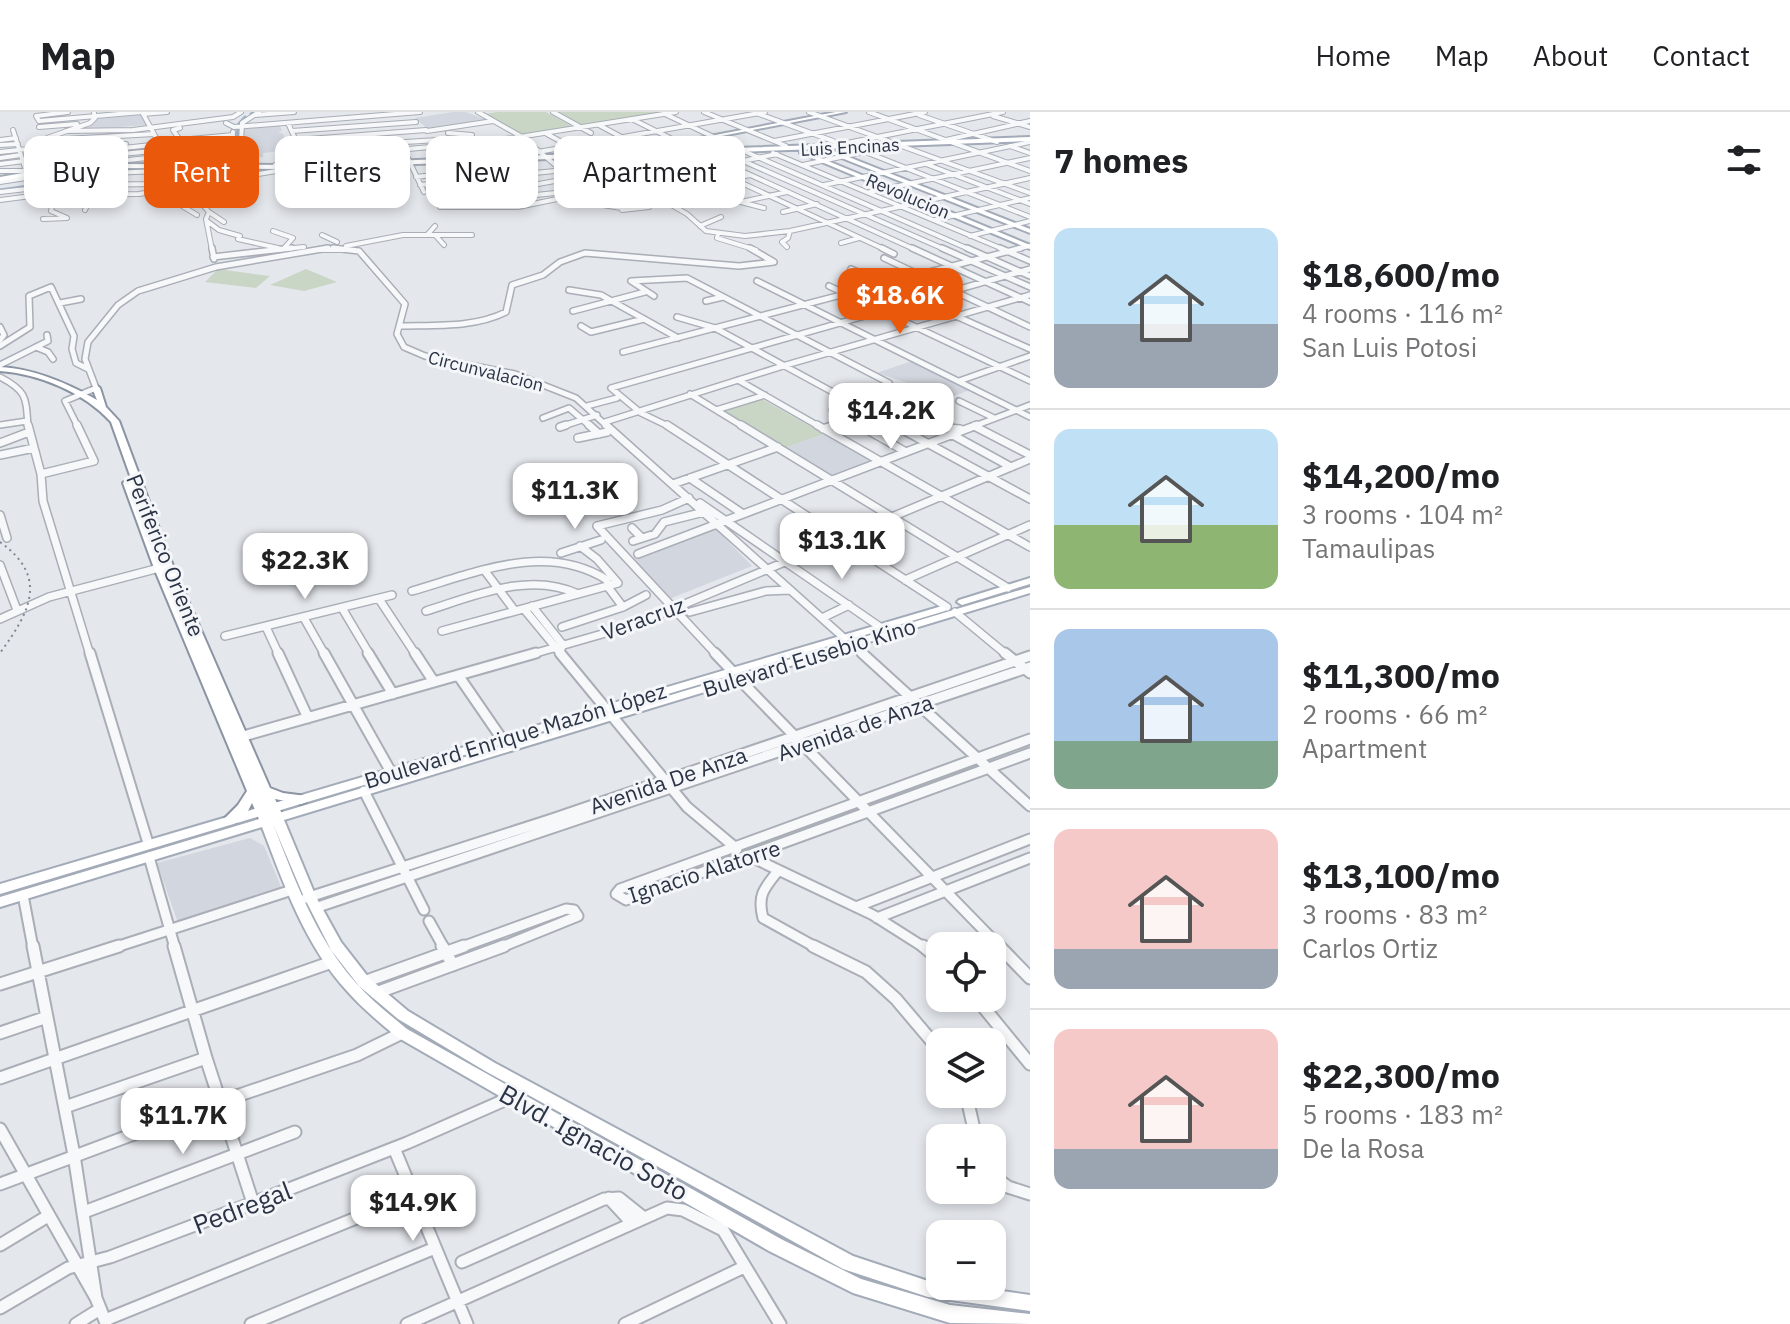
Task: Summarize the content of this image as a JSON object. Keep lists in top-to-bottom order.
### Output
{
  "streets": {
    "highway": ["Periferico Oriente"],
    "main road": [
      "Luis Encinas",
      "Revolucion",
      "Bulevard Eusebio Kino",
      "Boulevard Enrique Mazón López",
      "Blvd. Ignacio Soto"
    ],
    "street": [
      "Circunvalacion",
      "Veracruz",
      "Avenida de Anza",
      "Avenida De Anza",
      "Ignacio Alatorre",
      "Pedregal"
    ]
  },
  "crossings": [
    ["Luis Encinas", "Revolucion"],
    ["Circunvalacion", "Veracruz"],
    ["Circunvalacion", "Bulevard Eusebio Kino"],
    ["Circunvalacion", "Avenida de Anza"],
    ["Circunvalacion", "Avenida De Anza"],
    ["Circunvalacion", "Ignacio Alatorre"],
    ["Periferico Oriente", "Veracruz"],
    ["Periferico Oriente", "Bulevard Eusebio Kino"],
    ["Periferico Oriente", "Boulevard Enrique Mazón López"],
    ["Periferico Oriente", "Blvd. Ignacio Soto"],
    ["Bulevard Eusebio Kino", "Boulevard Enrique Mazón López"],
    ["Bulevard Eusebio Kino", "Blvd. Ignacio Soto"],
    ["Avenida de Anza", "Avenida De Anza"],
    ["Avenida de Anza", "Blvd. Ignacio Soto"],
    ["Boulevard Enrique Mazón López", "Blvd. Ignacio Soto"],
    ["Avenida De Anza", "Blvd. Ignacio Soto"],
    ["Blvd. Ignacio Soto", "Pedregal"]
  ],
  "page": {
    "header": "Map",
    "nav": [
      "Home",
      "Map",
      "About",
      "Contact"
    ],
    "heading": "7 homes",
    "chip": [
      "Buy",
      "Rent",
      "Filters",
      "New",
      "Apartment"
    ],
    "list": [
      {
        "name": "$18,600/mo",
        "note": "4 rooms · 116 m² · San Luis Potosi"
      },
      {
        "name": "$14,200/mo",
        "note": "3 rooms · 104 m² · Tamaulipas"
      },
      {
        "name": "$11,300/mo",
        "note": "2 rooms · 66 m² · Apartment"
      },
      {
        "name": "$13,100/mo",
        "note": "3 rooms · 83 m² · Carlos Ortiz"
      },
      {
        "name": "$22,300/mo",
        "note": "5 rooms · 183 m² · De la Rosa"
      }
    ],
    "price": [
      "$18.6K",
      "$14.2K",
      "$11.3K",
      "$13.1K",
      "$22.3K",
      "$11.7K",
      "$14.9K"
    ],
    "map_buttons": ["+", "−"]
  }
}
